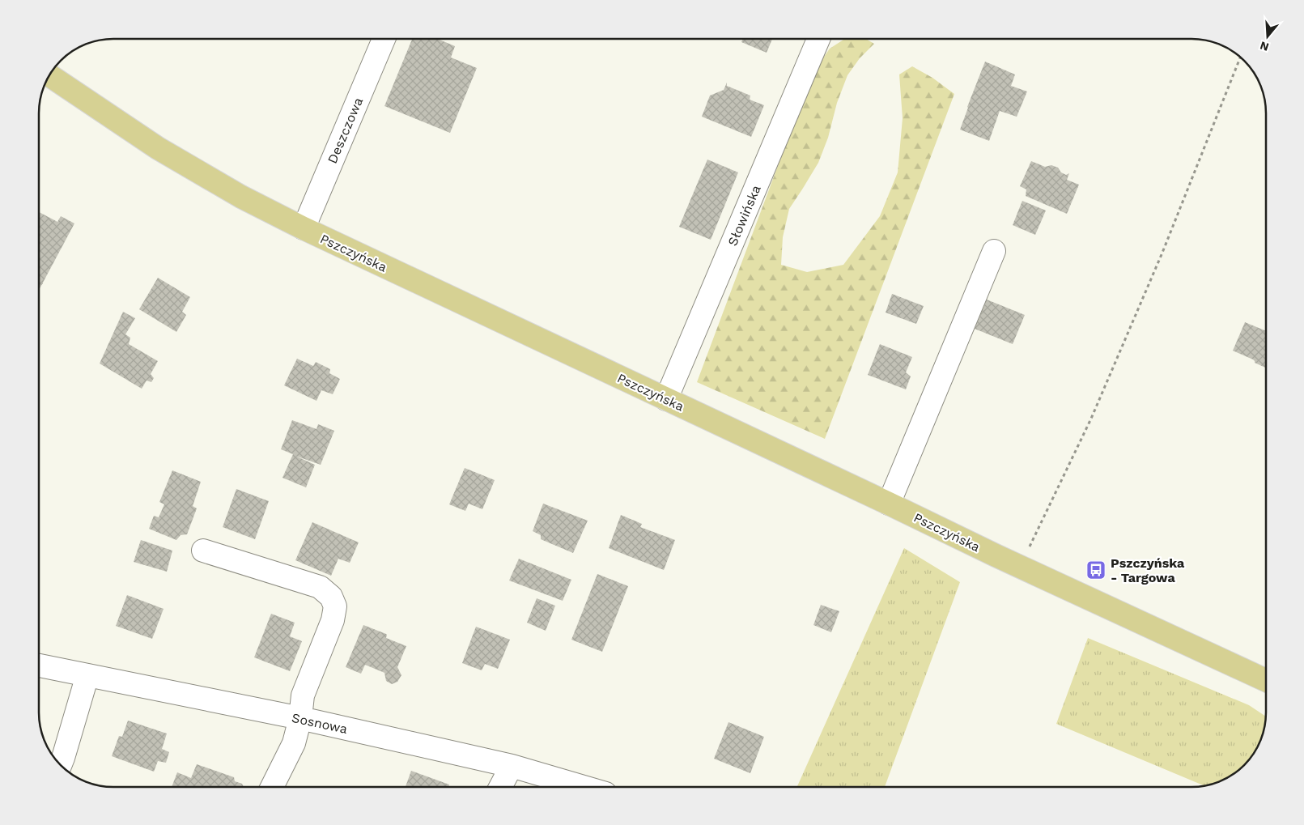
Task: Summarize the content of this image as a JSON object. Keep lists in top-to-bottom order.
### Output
{
  "streets": {
    "main road": ["Pszczyńska"],
    "street": ["Deszczowa", "Słowińska", "Sosnowa"]
  },
  "crossings": [
    ["Deszczowa", "Pszczyńska"],
    ["Słowińska", "Pszczyńska"]
  ],
  "places": {
    "bus stop": ["Pszczyńska - Targowa"]
  },
  "north": "bottom"
}
